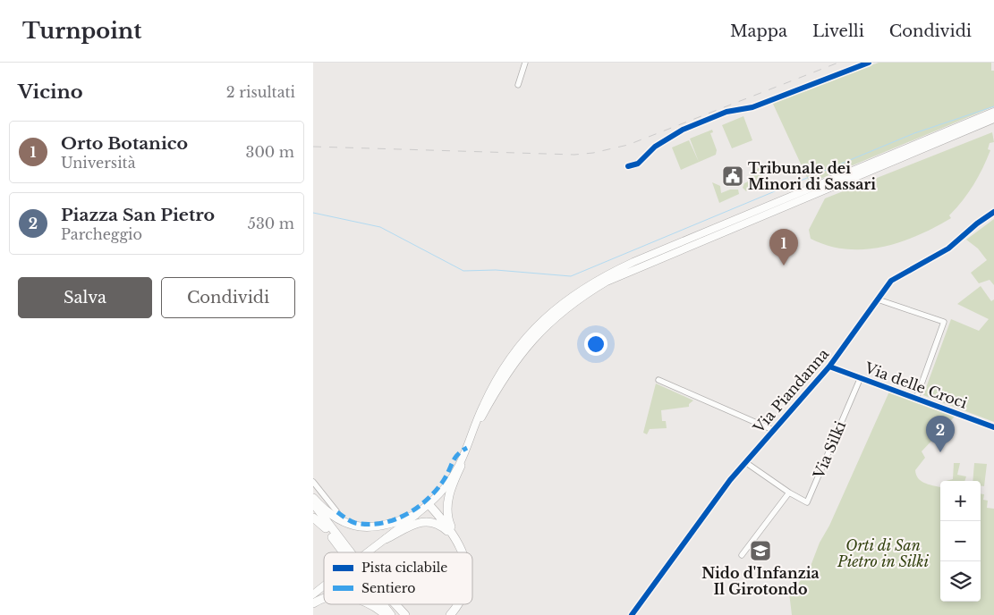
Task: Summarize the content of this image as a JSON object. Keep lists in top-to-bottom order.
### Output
{
  "streets": {
    "street": ["Via delle Croci", "Via Piandanna", "Via Silki"]
  },
  "crossings": [
    ["Via delle Croci", "Via Piandanna"],
    ["Via delle Croci", "Via Silki"],
    ["Via Piandanna", "Via Silki"]
  ],
  "parks": ["Orti di San Pietro in Silki"],
  "places": {
    "public building": ["Tribunale dei Minori di Sassari"],
    "school or university": ["Nido d'Infanzia Il Girotondo"]
  },
  "legend": ["Pista ciclabile", "Sentiero"],
  "page": {
    "header": "Turnpoint",
    "nav": ["Mappa", "Livelli", "Condividi"],
    "heading": ["Vicino", "2 risultati"],
    "list": [
      {
        "mark": "1",
        "name": "Orto Botanico",
        "note": "Università",
        "value": "300 m"
      },
      {
        "mark": "2",
        "name": "Piazza San Pietro",
        "note": "Parcheggio",
        "value": "530 m"
      }
    ],
    "pins": ["1", "2"],
    "buttons": ["Salva", "Condividi"],
    "map_buttons": ["+", "−"]
  }
}
